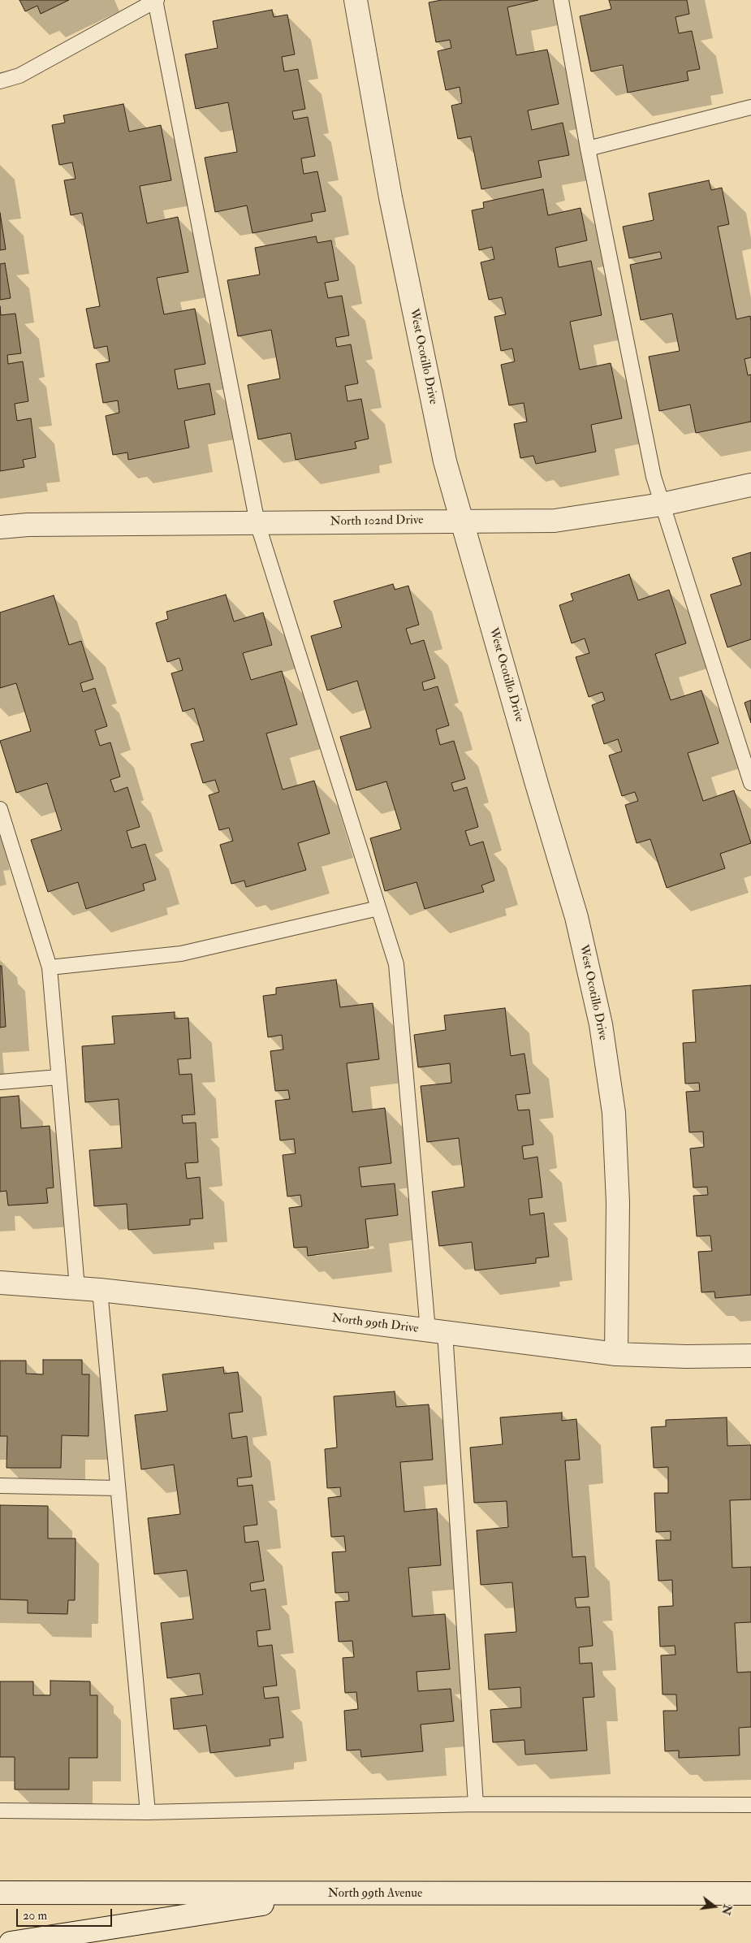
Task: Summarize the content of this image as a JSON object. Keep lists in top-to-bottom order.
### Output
{
  "streets": {
    "street": [
      "West Ocotillo Drive",
      "North 102nd Drive",
      "North 99th Drive",
      "North 99th Avenue"
    ]
  },
  "crossings": [
    ["West Ocotillo Drive", "North 102nd Drive"],
    ["West Ocotillo Drive", "North 99th Drive"]
  ],
  "scale_bar": "20 m",
  "north": "right"
}
